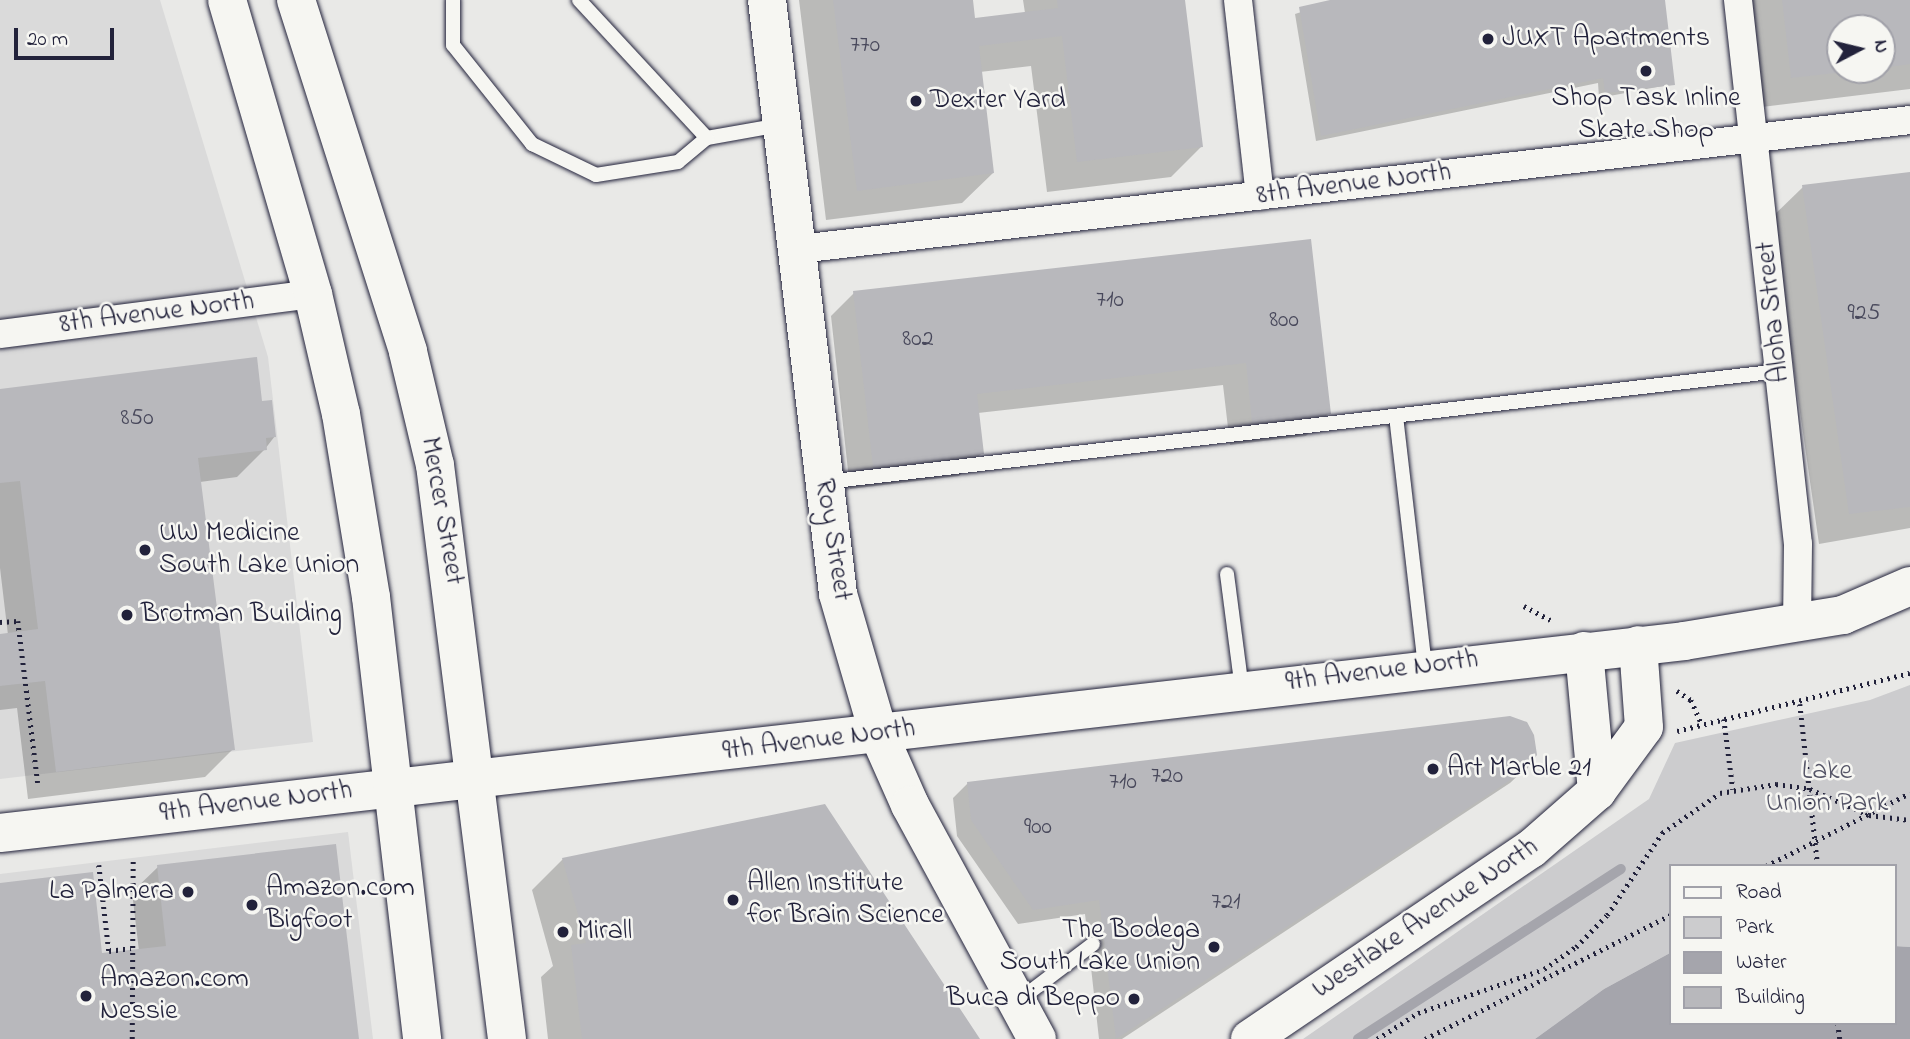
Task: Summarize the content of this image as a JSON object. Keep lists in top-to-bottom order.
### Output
{
  "streets": {
    "main road": [
      "Mercer Street",
      "Roy Street",
      "9th Avenue North",
      "Westlake Avenue North"
    ],
    "street": ["8th Avenue North", "Aloha Street"]
  },
  "crossings": [
    ["8th Avenue North", "Aloha Street"],
    ["8th Avenue North", "Roy Street"],
    ["Mercer Street", "9th Avenue North"],
    ["Roy Street", "9th Avenue North"],
    ["9th Avenue North", "Westlake Avenue North"]
  ],
  "parks": ["Lake Union Park"],
  "places": [
    "JUXT Apartments",
    "Shop Task Inline Skate Shop",
    "Dexter Yard",
    "UW Medicine South Lake Union",
    "Brotman Building",
    "Art Marble 21",
    "La Palmera",
    "Allen Institute for Brain Science",
    "Amazon.com Bigfoot",
    "Mirall",
    "The Bodega South Lake Union",
    "Amazon.com Nessie",
    "Buca di Beppo"
  ],
  "house_numbers": [
    "770",
    "710",
    "925",
    "800",
    "802",
    "850",
    "720",
    "710",
    "900",
    "721"
  ],
  "legend": [
    "Road",
    "Park",
    "Water",
    "Building"
  ],
  "scale_bar": "20 m",
  "north": "right"
}
